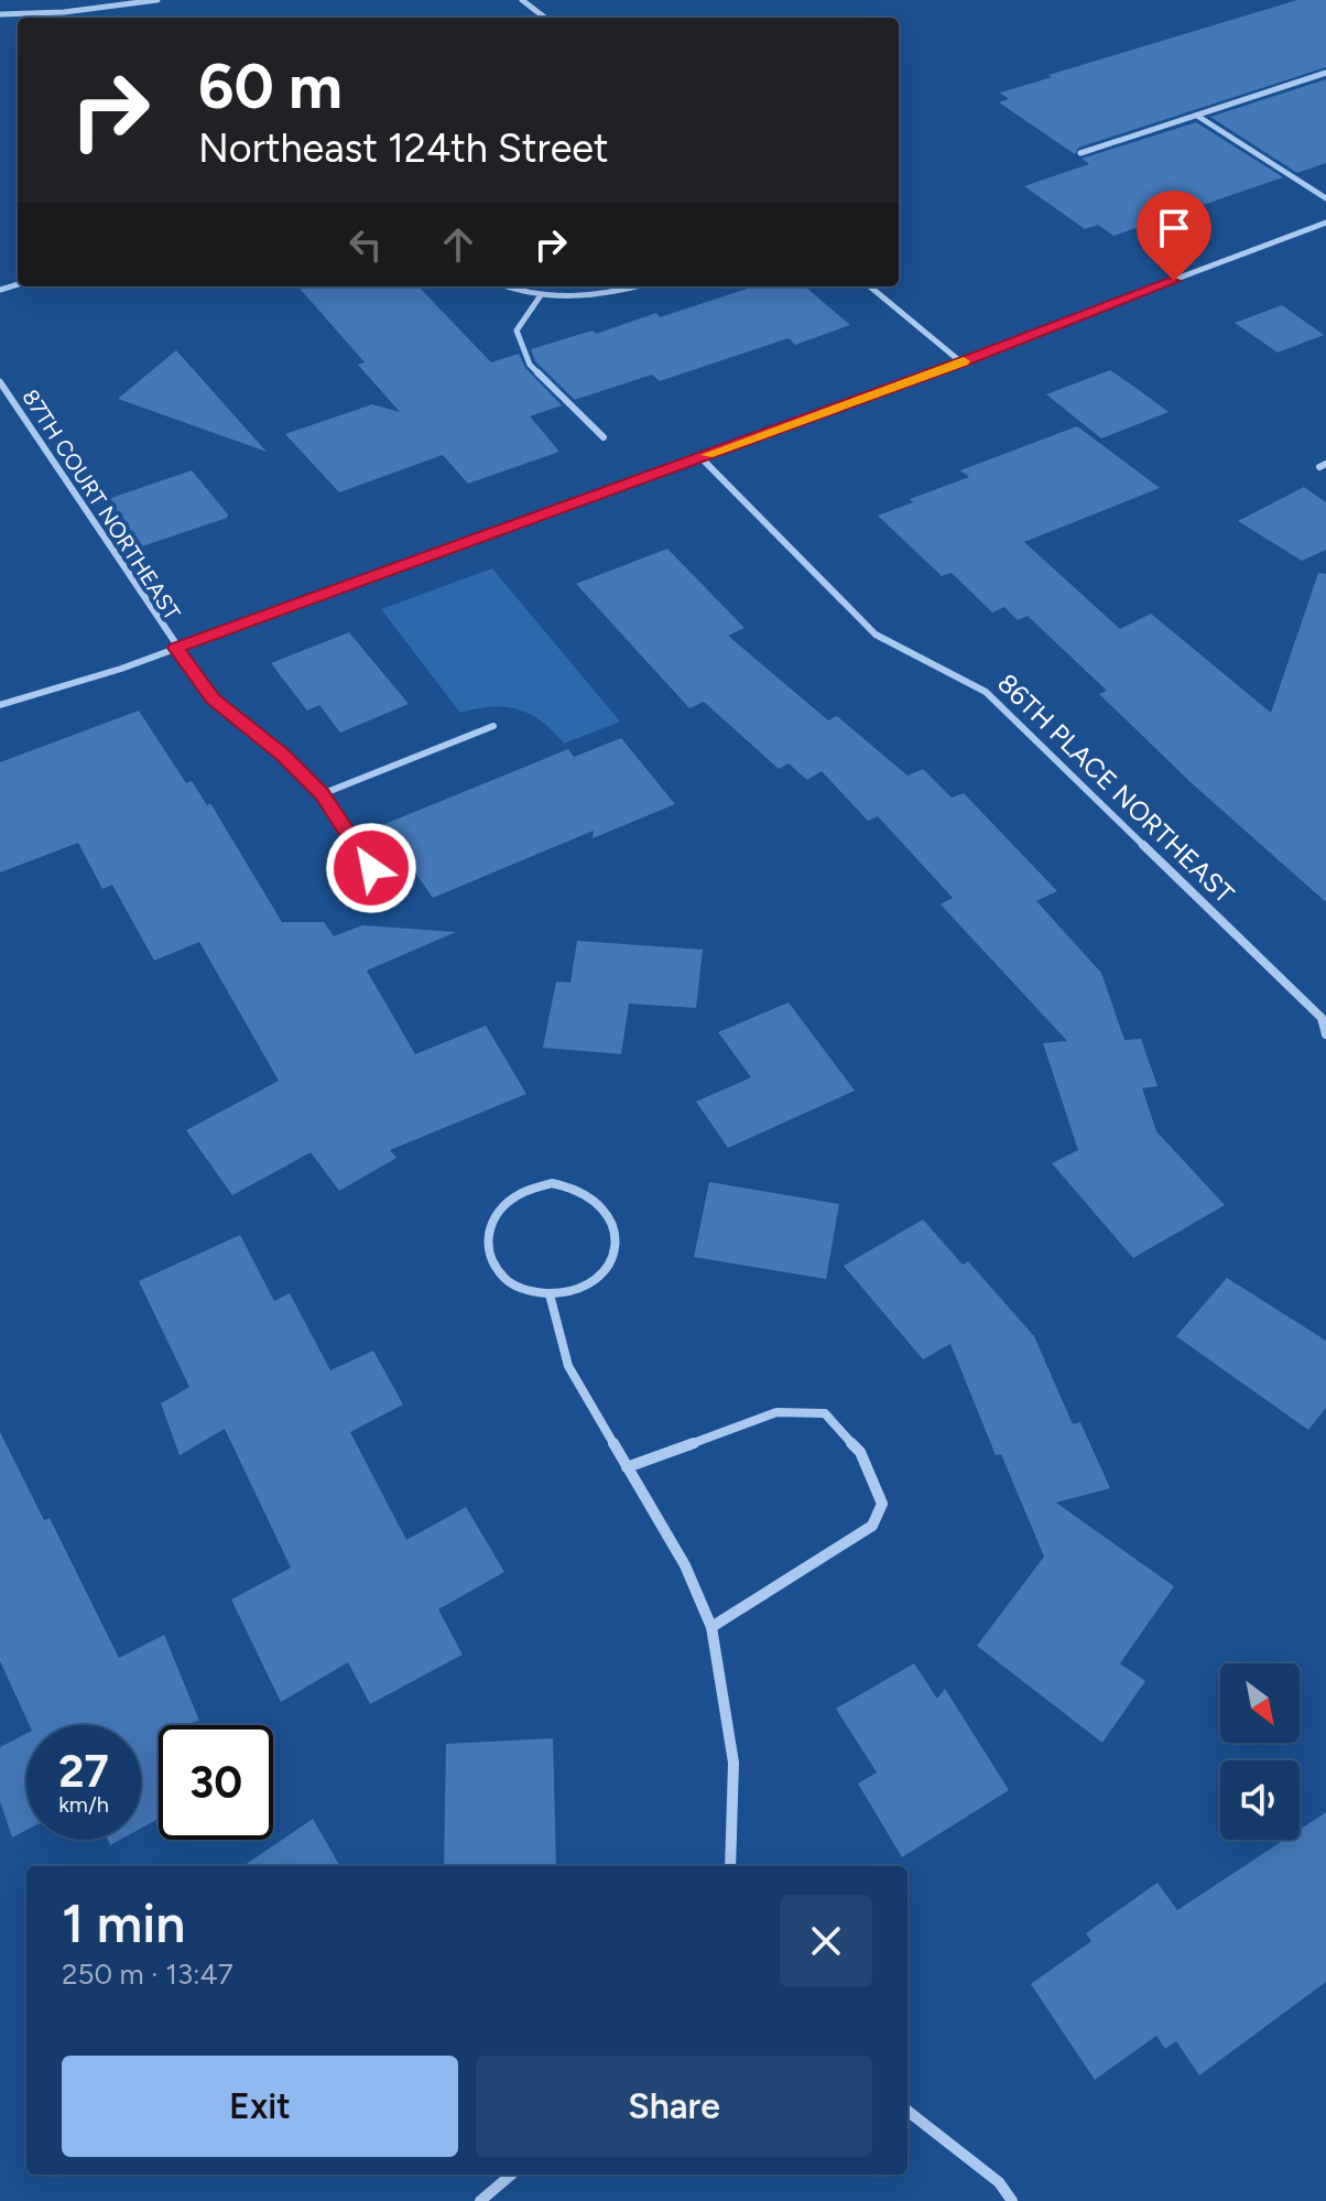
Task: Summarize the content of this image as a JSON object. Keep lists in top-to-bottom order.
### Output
{
  "streets": {
    "street": ["87TH COURT NORTHEAST", "86TH PLACE NORTHEAST"]
  },
  "north": "bottom right",
  "page": {
    "turn": ["60 m", "Northeast 124th Street"],
    "speed": "27 km/h",
    "limit": "30",
    "heading": ["1 min", "250 m · 13:47"],
    "buttons": ["Exit", "Share"]
  }
}
